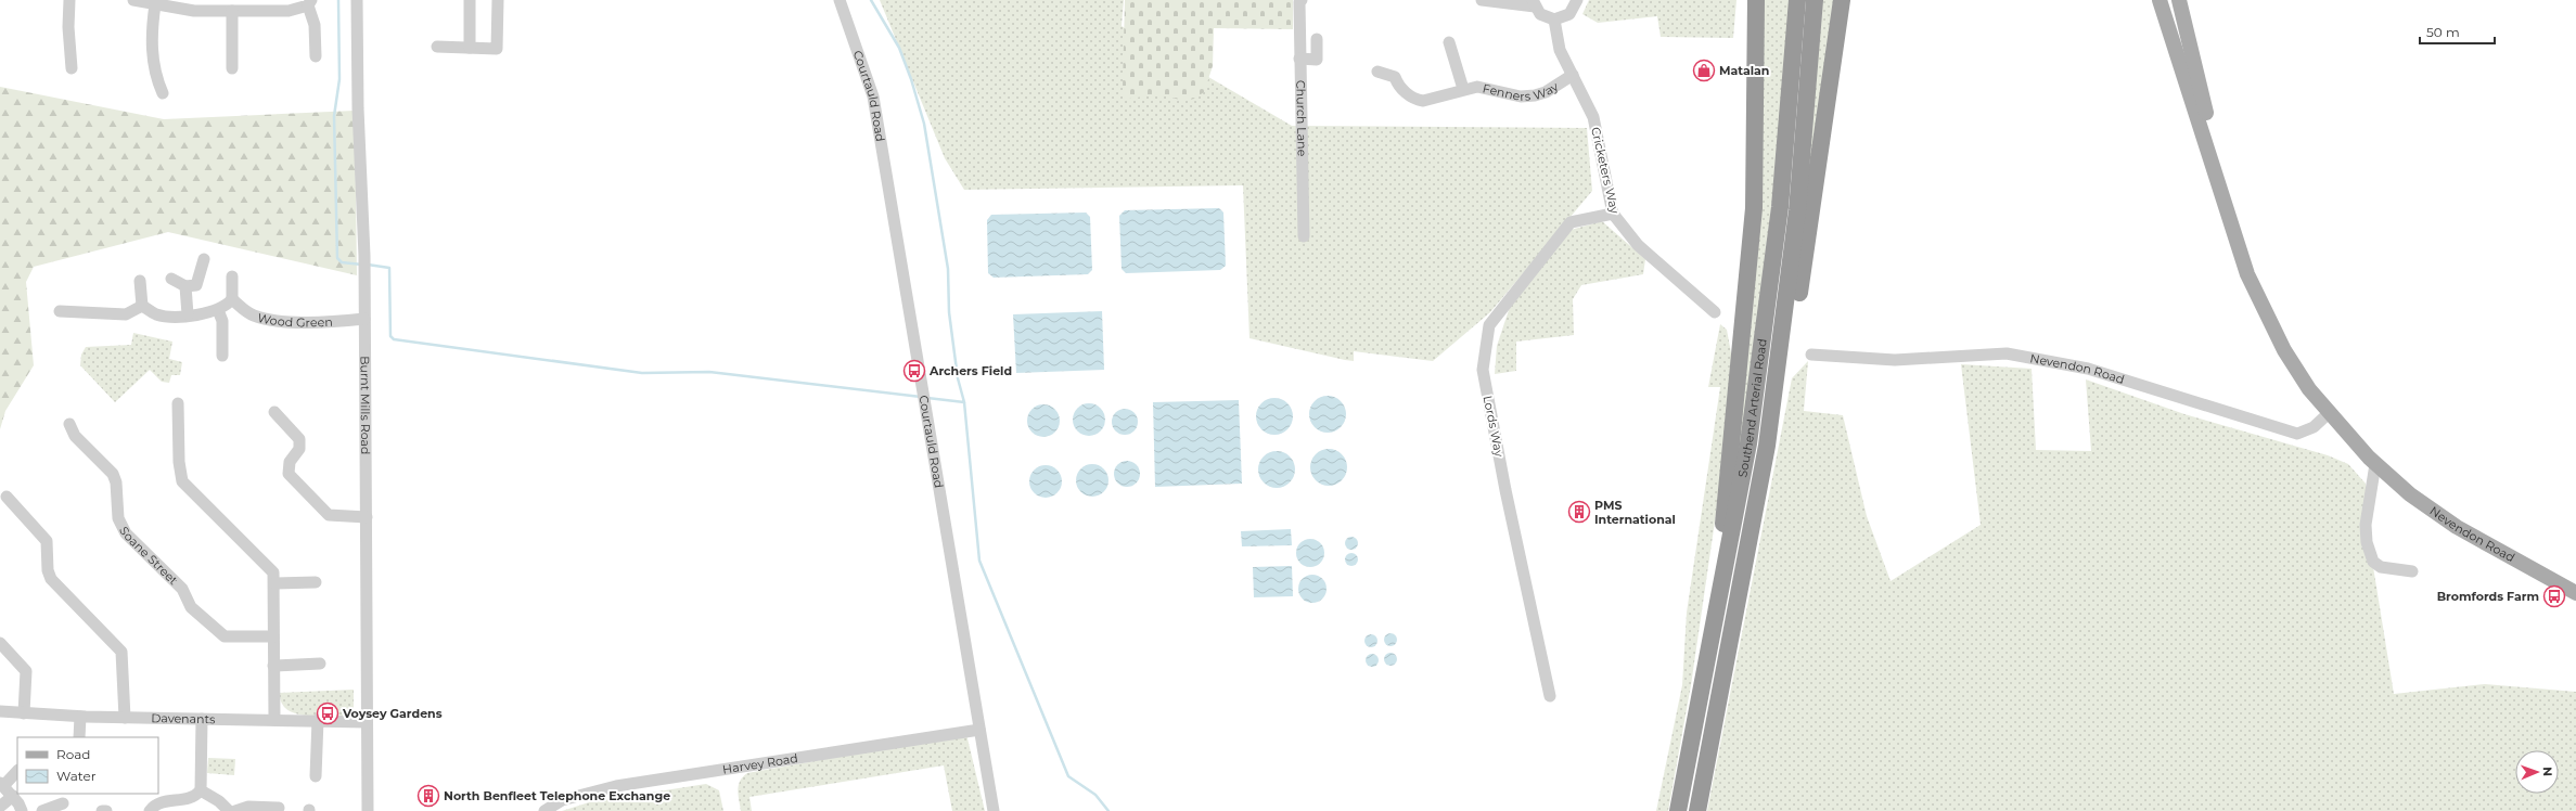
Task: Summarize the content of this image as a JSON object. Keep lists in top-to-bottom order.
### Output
{
  "streets": {
    "highway": ["Southend Arterial Road"],
    "main road": ["Nevendon Road"],
    "street": [
      "Fenners Way",
      "Courtauld Road",
      "Church Lane",
      "Cricketers Way",
      "Wood Green",
      "Burnt Mills Road",
      "Lords Way",
      "Soane Street",
      "Davenants",
      "Harvey Road"
    ]
  },
  "crossings": [
    ["Fenners Way", "Cricketers Way"],
    ["Courtauld Road", "Harvey Road"],
    ["Cricketers Way", "Lords Way"],
    ["Wood Green", "Burnt Mills Road"],
    ["Burnt Mills Road", "Davenants"]
  ],
  "places": {
    "shop": ["Matalan"],
    "bus stop": ["Archers Field", "Bromfords Farm", "Voysey Gardens"],
    "building": ["PMS International", "North Benfleet Telephone Exchange"]
  },
  "legend": ["Road", "Water"],
  "scale_bar": "50 m",
  "north": "right"
}
